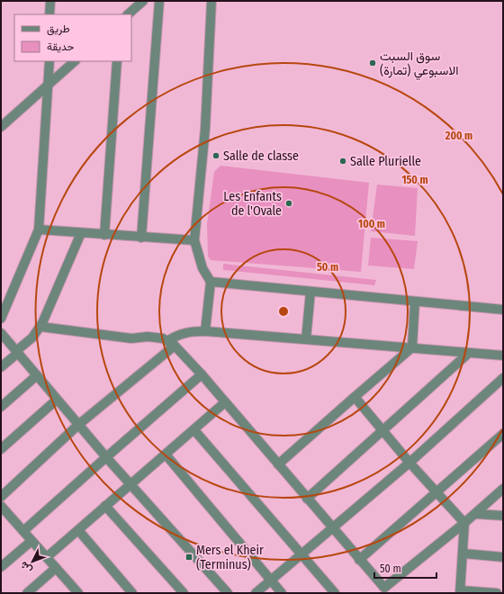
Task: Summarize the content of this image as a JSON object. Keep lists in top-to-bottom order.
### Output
{
  "places": {
    "other": [
      "سوق السبت الاسبوعي (تمارة)",
      "Salle de classe",
      "Salle Plurielle",
      "Les Enfants de l'Ovale"
    ],
    "transit": ["Mers el Kheir (Terminus)"]
  },
  "legend": ["طريق", "حديقة"],
  "scale_bar": "50 m",
  "north": "bottom left",
  "rings": [
    "200 m",
    "150 m",
    "100 m",
    "50 m"
  ]
}
